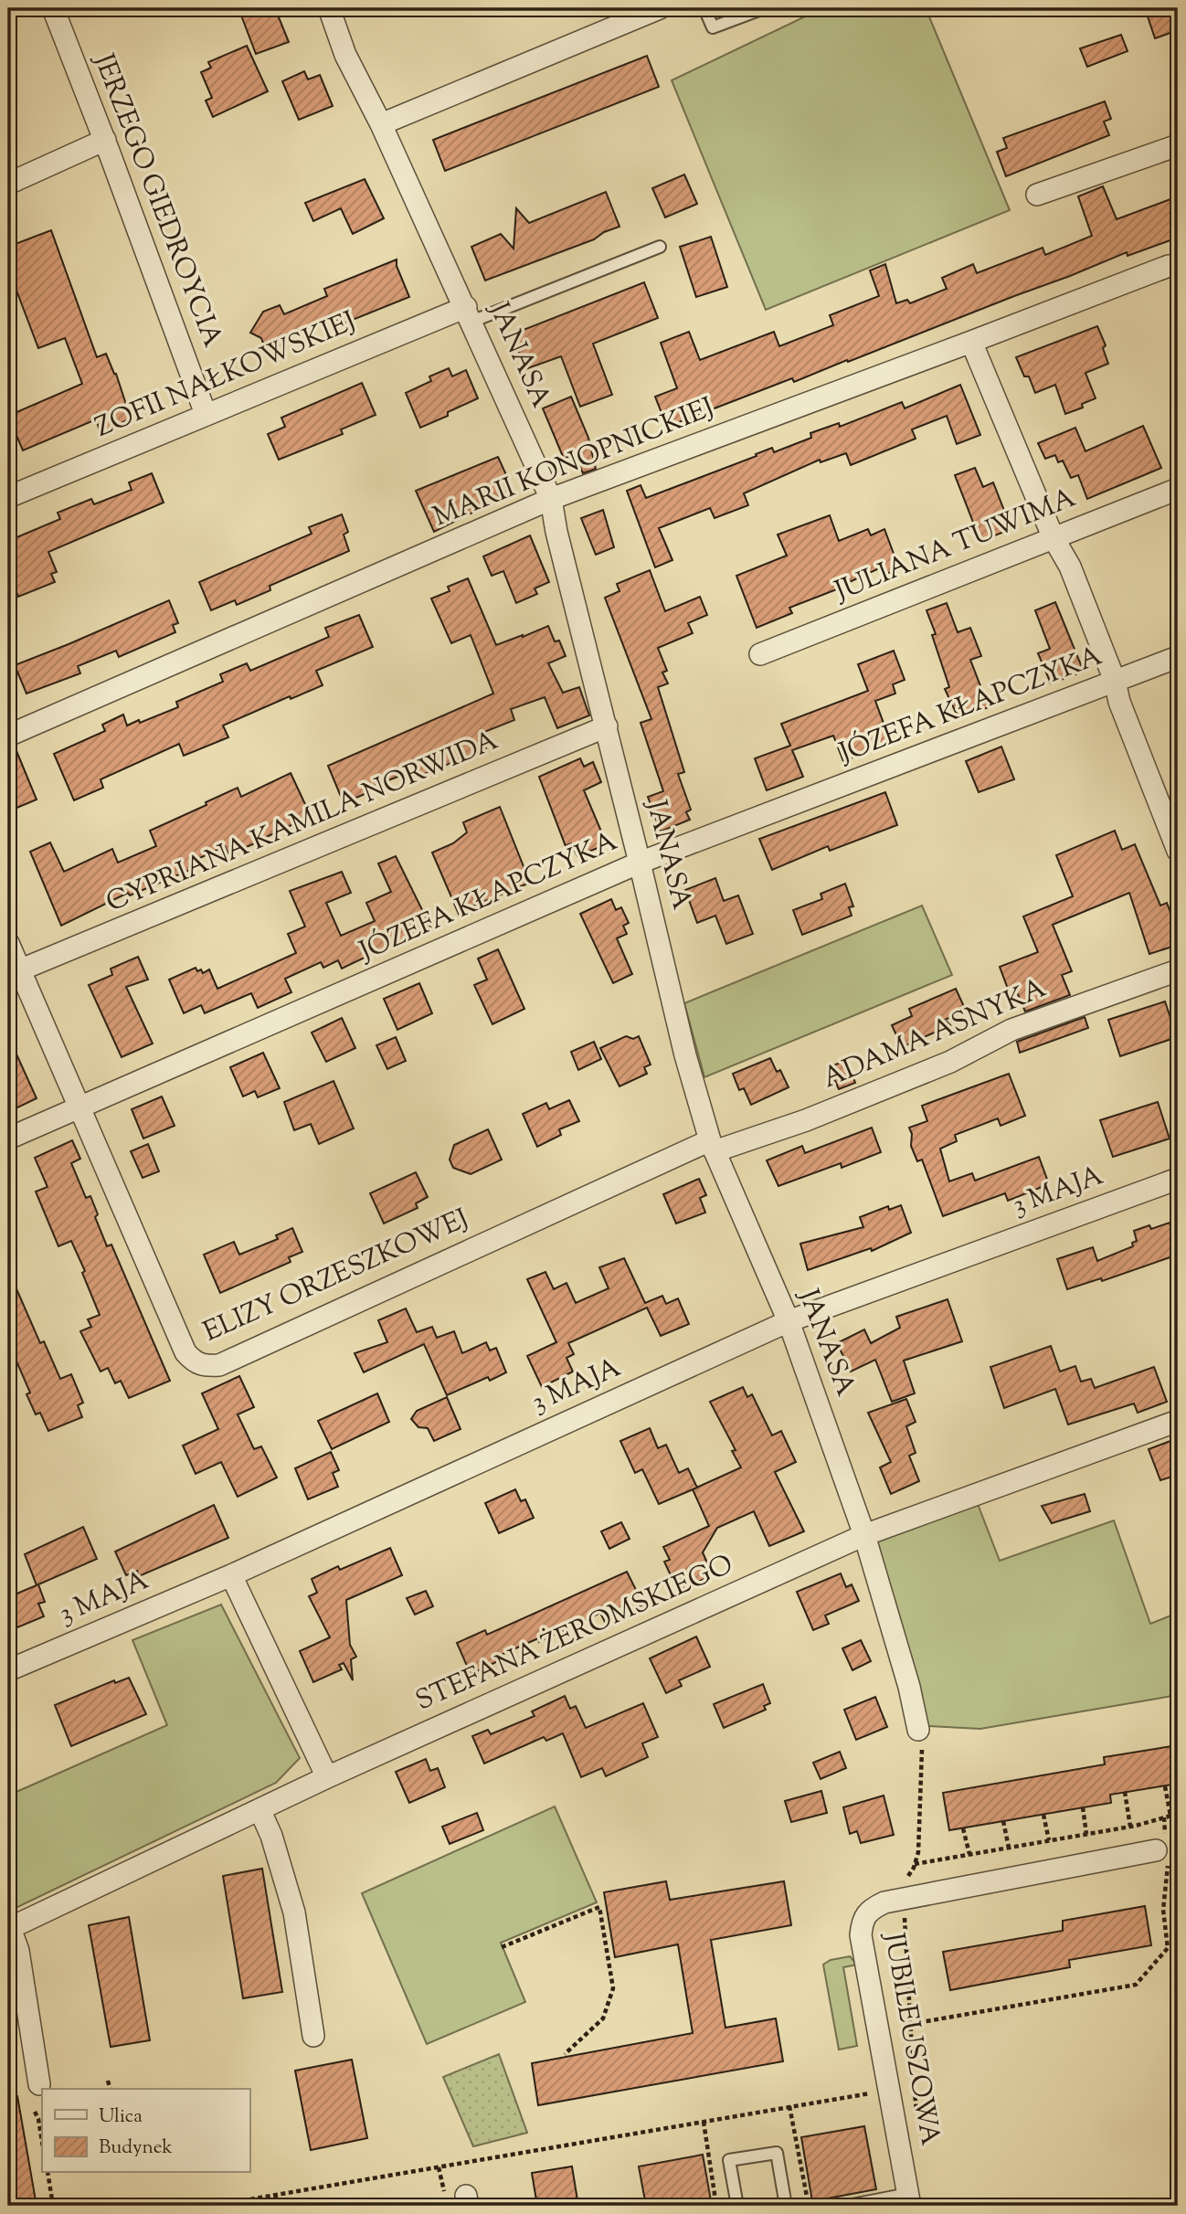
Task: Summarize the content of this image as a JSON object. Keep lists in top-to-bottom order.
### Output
{
  "streets": {
    "street": [
      "JERZEGO GIEDROYCIA",
      "JANASA",
      "ZOFII NAŁKOWSKIEJ",
      "MARII KONOPNICKIEJ",
      "JULIANA TUWIMA",
      "JÓZEFA KŁAPCZYKA",
      "CYPRIANA KAMILA NORWIDA",
      "ADAMA ASNYKA",
      "3 MAJA",
      "ELIZY ORZESZKOWEJ",
      "STEFANA ŻEROMSKIEGO",
      "JUBILEUSZOWA"
    ]
  },
  "crossings": [
    ["JERZEGO GIEDROYCIA", "ZOFII NAŁKOWSKIEJ"],
    ["JANASA", "ZOFII NAŁKOWSKIEJ"],
    ["JANASA", "MARII KONOPNICKIEJ"],
    ["JANASA", "JÓZEFA KŁAPCZYKA"],
    ["JANASA", "CYPRIANA KAMILA NORWIDA"],
    ["JANASA", "ADAMA ASNYKA"],
    ["JANASA", "3 MAJA"],
    ["JANASA", "ELIZY ORZESZKOWEJ"],
    ["JANASA", "STEFANA ŻEROMSKIEGO"],
    ["JÓZEFA KŁAPCZYKA", "ELIZY ORZESZKOWEJ"],
    ["CYPRIANA KAMILA NORWIDA", "ELIZY ORZESZKOWEJ"],
    ["ADAMA ASNYKA", "ELIZY ORZESZKOWEJ"]
  ],
  "legend": ["Ulica", "Budynek"]
}
